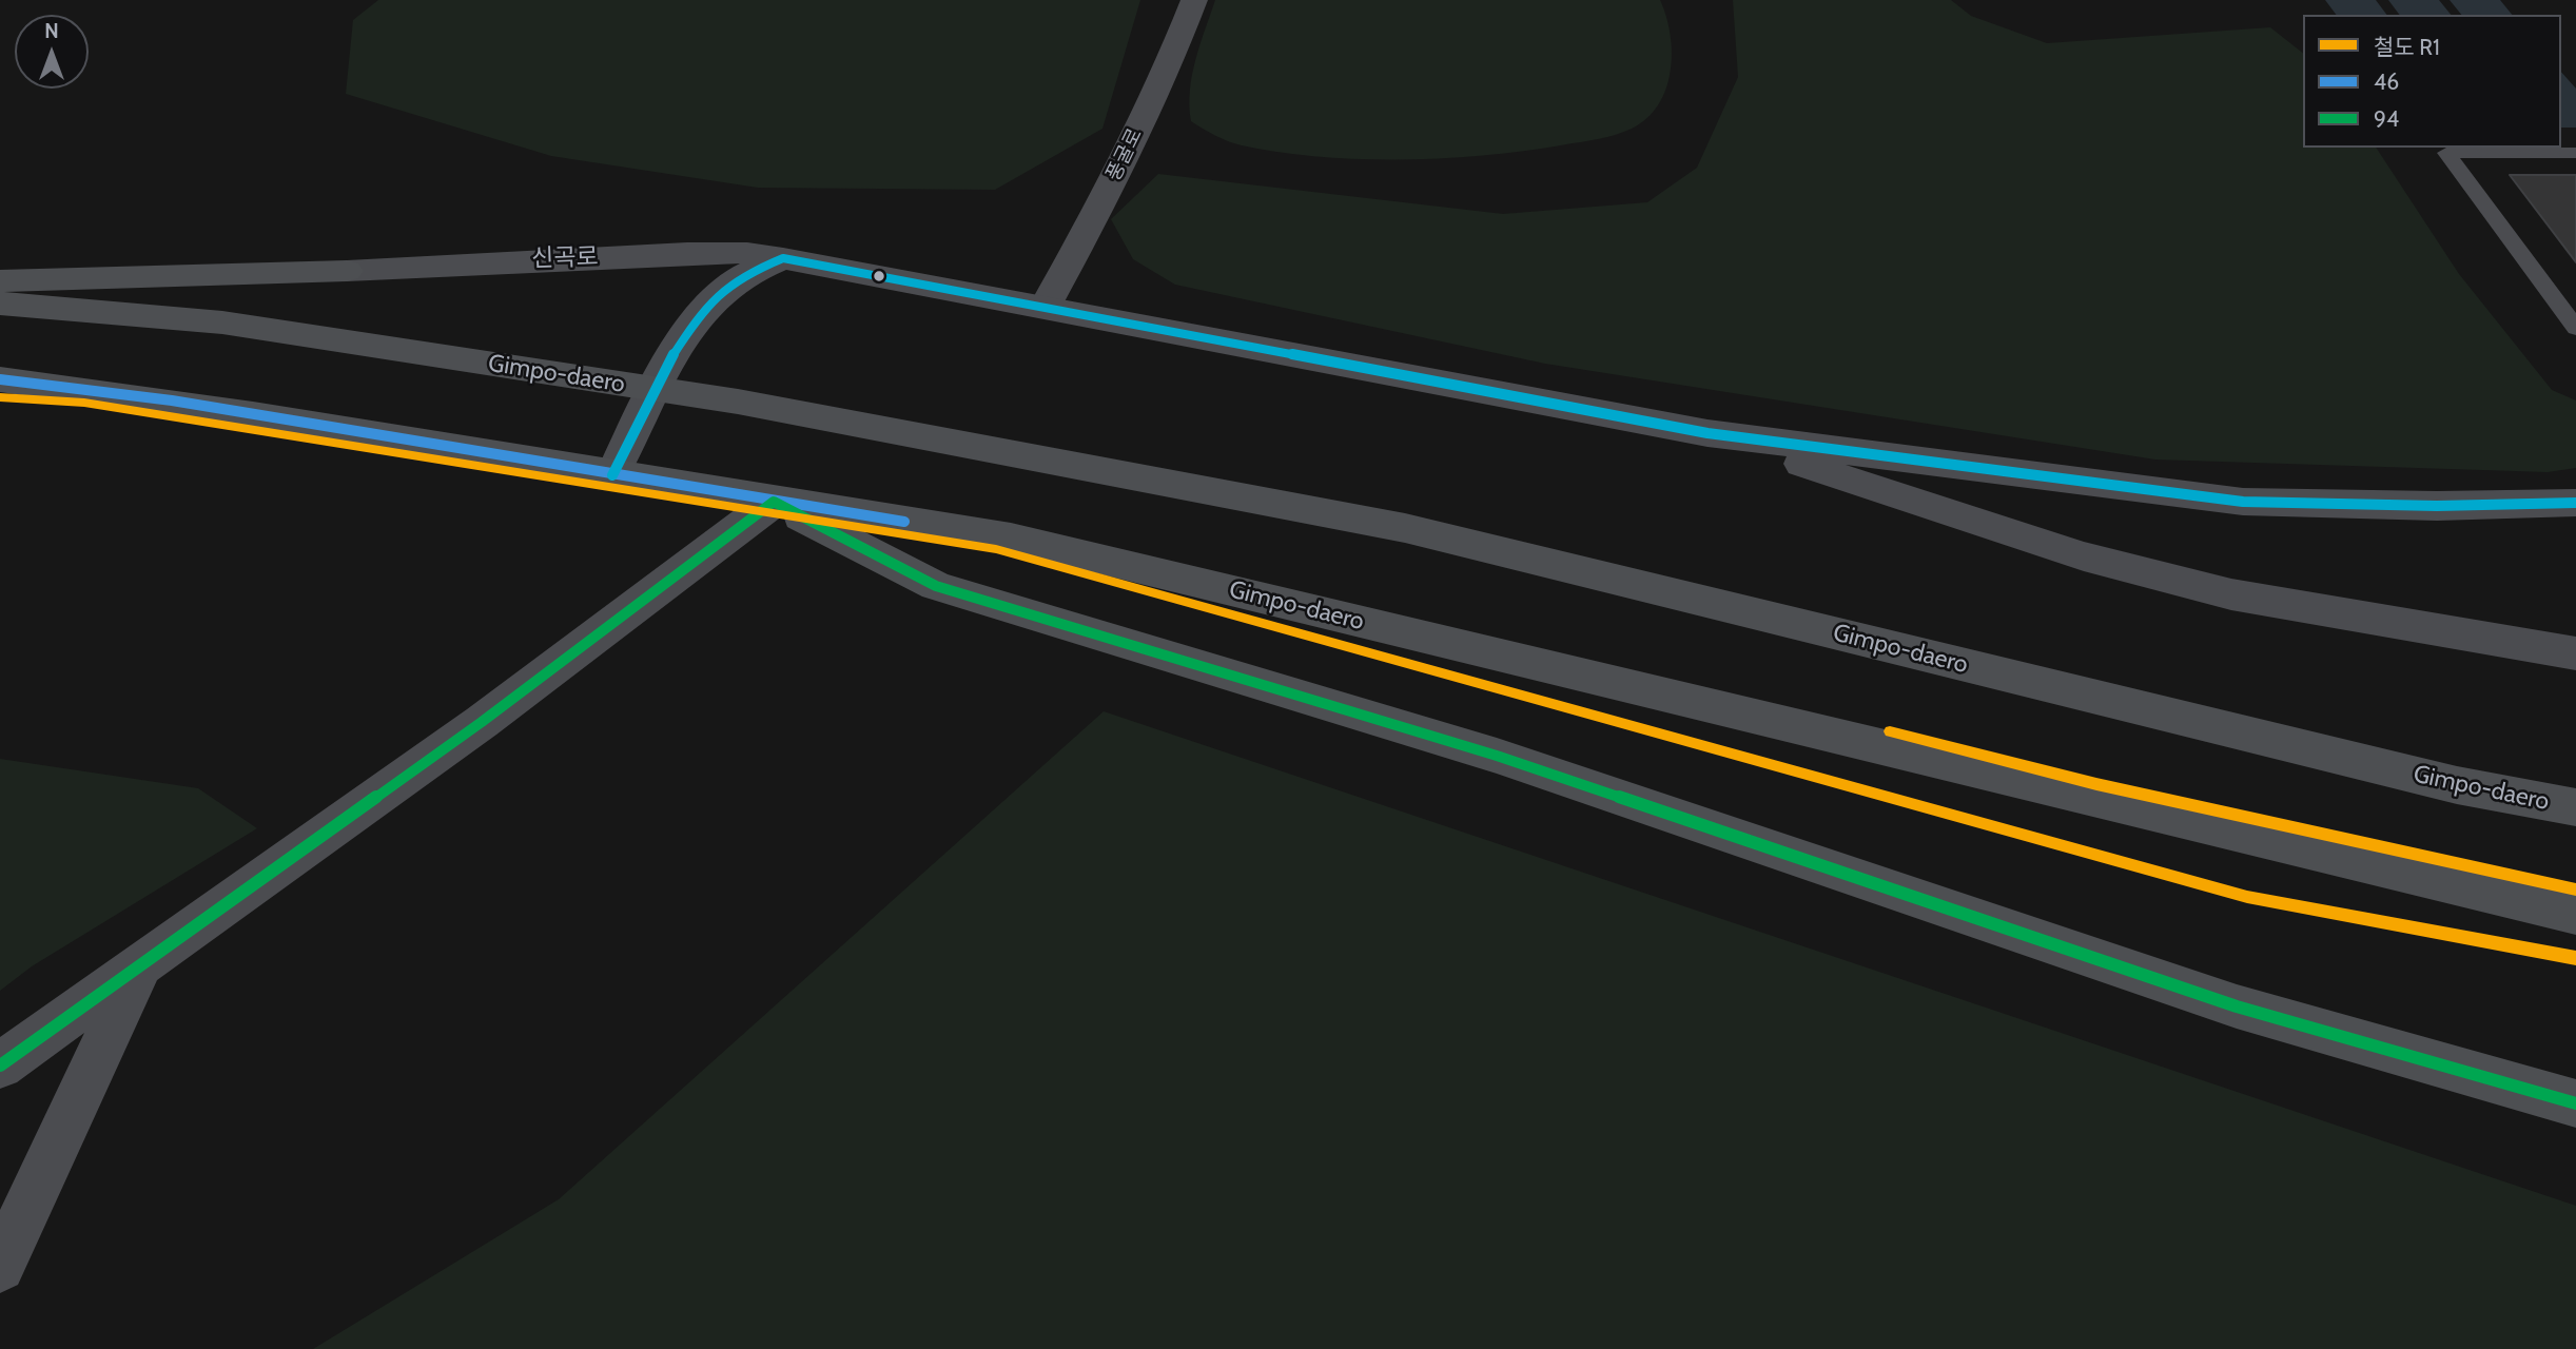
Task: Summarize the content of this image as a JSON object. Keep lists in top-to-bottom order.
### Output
{
  "streets": {
    "main road": ["Gimpo-daero"],
    "street": ["풍굴로", "신곡로"]
  },
  "crossings": [
    ["풍굴로", "신곡로"]
  ],
  "lines": ["transit line 46", "rail line R1", "transit line 94"],
  "legend": ["철도 R1", "46", "94"],
  "north": "top"
}
